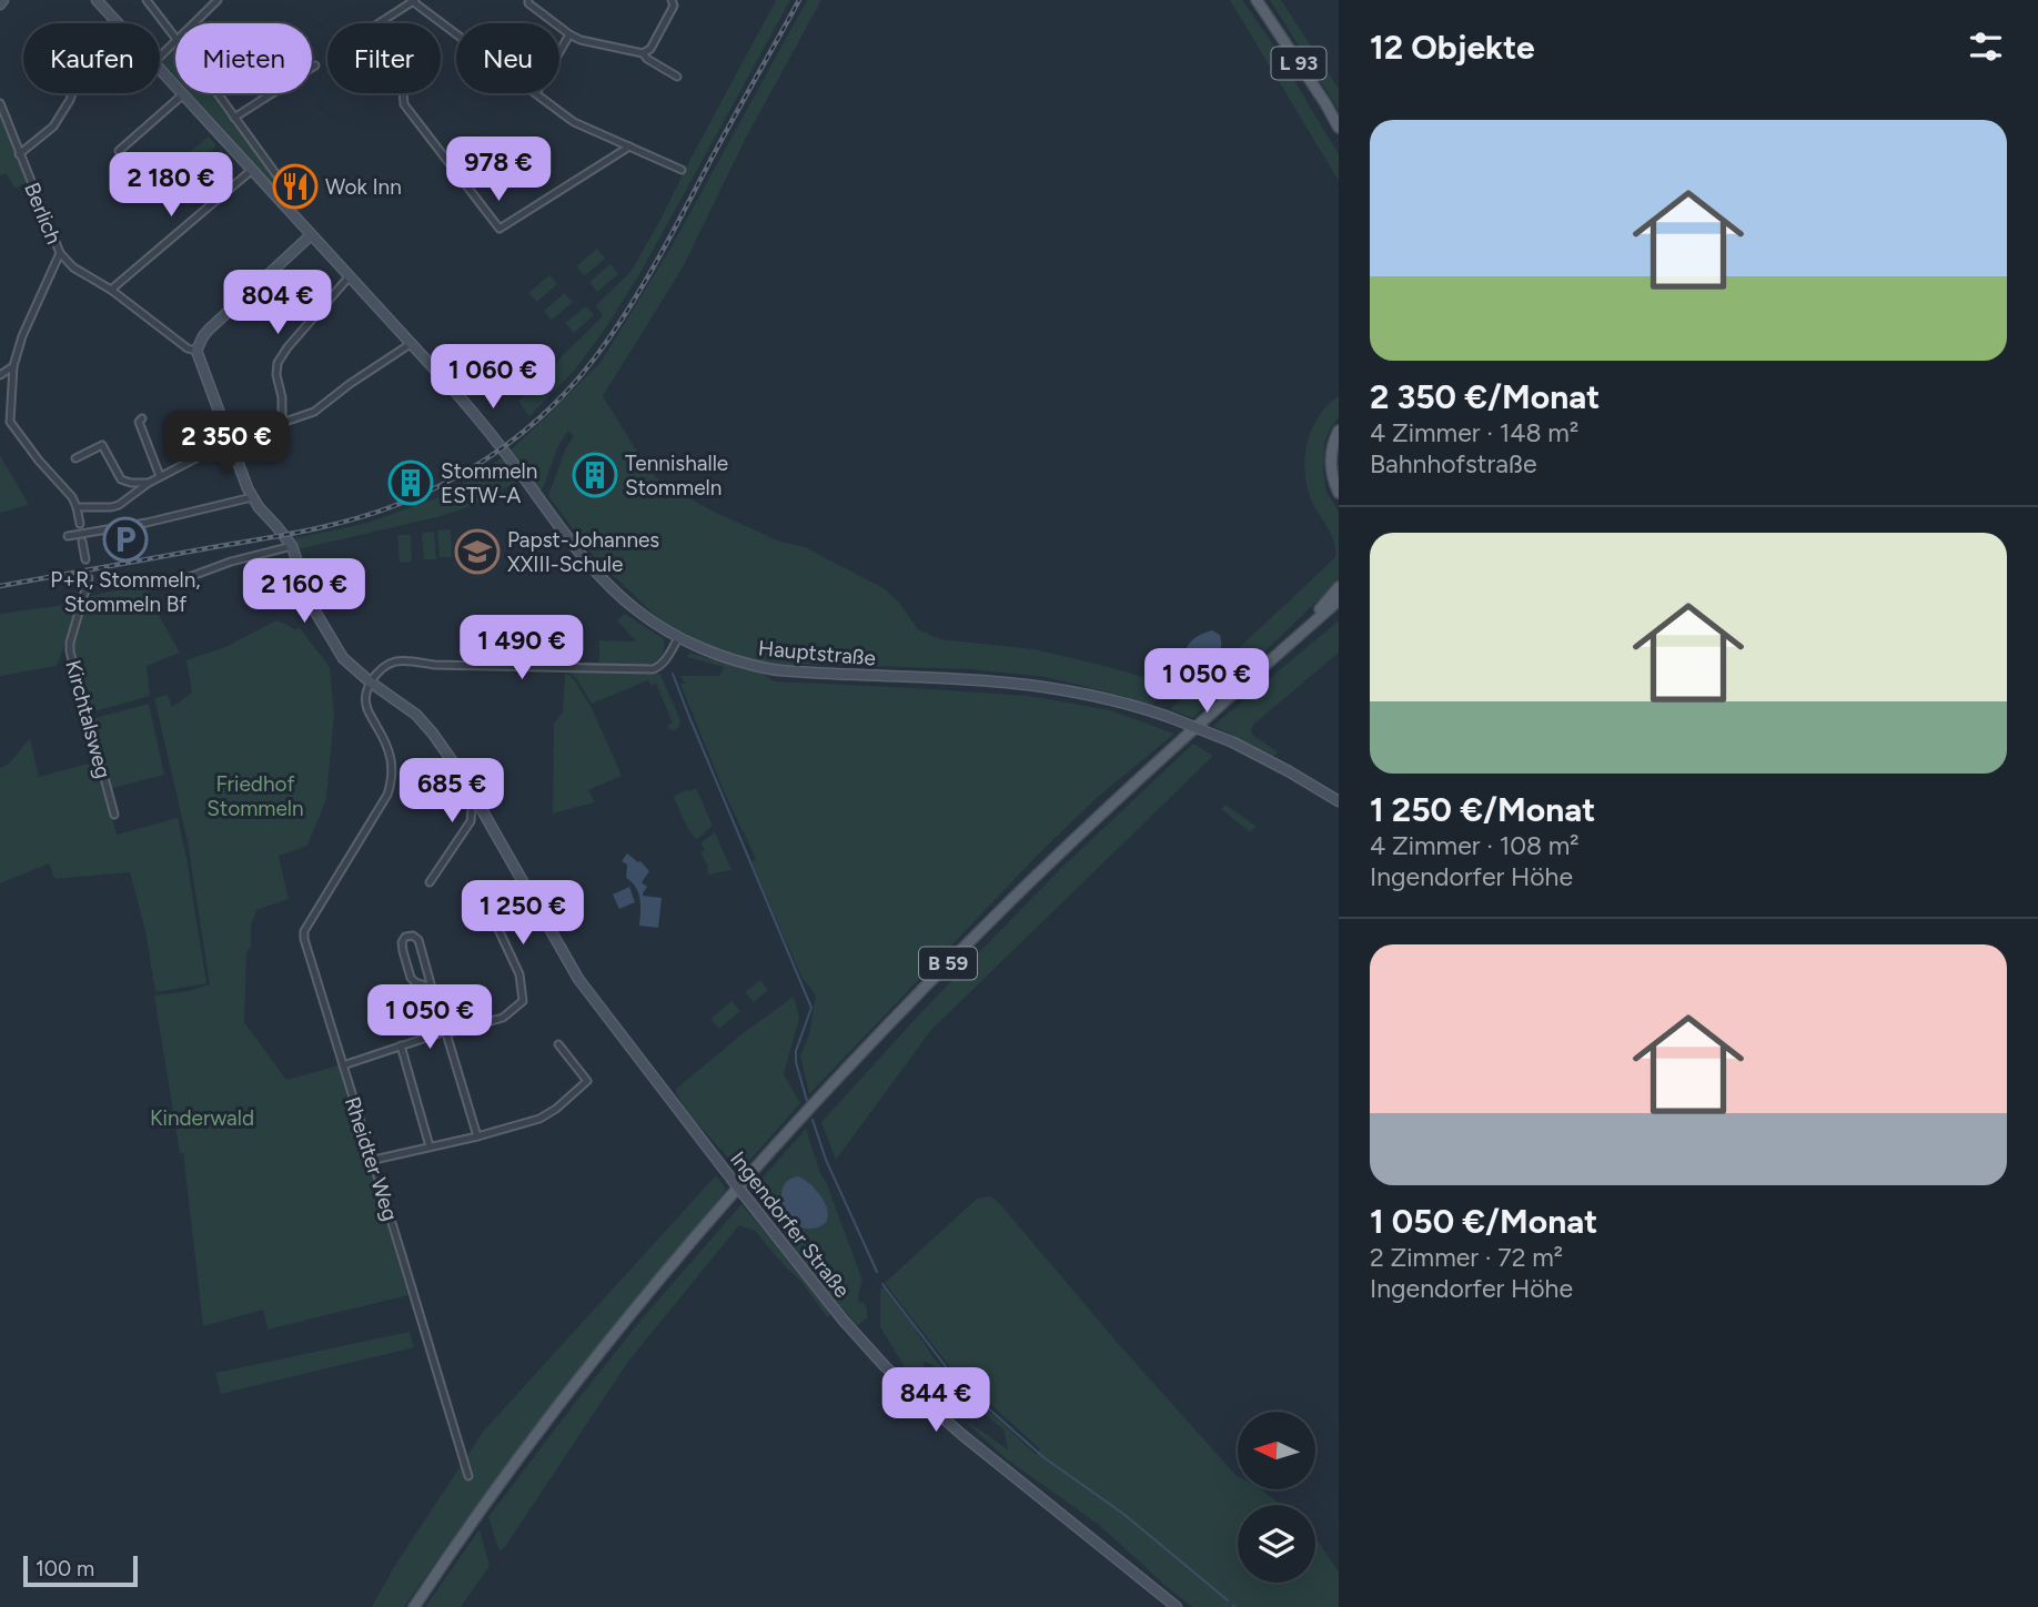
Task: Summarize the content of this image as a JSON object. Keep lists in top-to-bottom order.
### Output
{
  "streets": {
    "main road": ["L 93", "B 59"],
    "street": [
      "Berlich",
      "Hauptstraße",
      "Kirchtalsweg",
      "Rheidter Weg",
      "Ingendorfer Straße"
    ]
  },
  "crossings": [
    ["Berlich", "Ingendorfer Straße"],
    ["Rheidter Weg", "Ingendorfer Straße"]
  ],
  "parks": ["Friedhof Stommeln", "Kinderwald"],
  "places": {
    "restaurant": ["Wok Inn"],
    "building": ["Tennishalle Stommeln", "Stommeln ESTW-A"],
    "parking": ["P+R, Stommeln, Stommeln Bf"],
    "school or university": ["Papst-Johannes XXIII-Schule"]
  },
  "scale_bar": "100 m",
  "north": "left",
  "page": {
    "heading": "12 Objekte",
    "chip": [
      "Kaufen",
      "Mieten",
      "Filter",
      "Neu"
    ],
    "list": [
      {
        "name": "2 350 €/Monat",
        "note": "4 Zimmer · 148 m² · Bahnhofstraße"
      },
      {
        "name": "1 250 €/Monat",
        "note": "4 Zimmer · 108 m² · Ingendorfer Höhe"
      },
      {
        "name": "1 050 €/Monat",
        "note": "2 Zimmer · 72 m² · Ingendorfer Höhe"
      }
    ],
    "price": [
      "978 €",
      "2 180 €",
      "804 €",
      "1 060 €",
      "2 350 €",
      "2 160 €",
      "1 490 €",
      "1 050 €",
      "685 €",
      "1 250 €",
      "1 050 €",
      "844 €"
    ],
    "scale": "100 m"
  }
}
